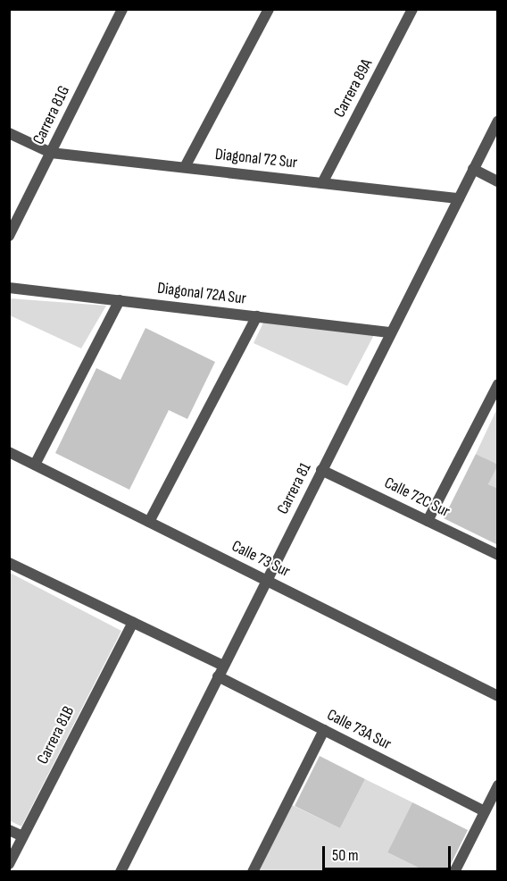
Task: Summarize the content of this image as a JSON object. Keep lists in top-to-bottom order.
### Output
{
  "streets": {
    "street": [
      "Carrera 89A",
      "Carrera 81G",
      "Diagonal 72 Sur",
      "Diagonal 72A Sur",
      "Carrera 81",
      "Calle 72C Sur",
      "Calle 73 Sur",
      "Calle 73A Sur",
      "Carrera 81B"
    ]
  },
  "crossings": [
    ["Carrera 89A", "Diagonal 72 Sur"],
    ["Carrera 81G", "Diagonal 72 Sur"],
    ["Diagonal 72 Sur", "Carrera 81"],
    ["Diagonal 72A Sur", "Carrera 81"],
    ["Carrera 81", "Calle 72C Sur"],
    ["Carrera 81", "Calle 73 Sur"],
    ["Carrera 81", "Calle 73A Sur"]
  ],
  "scale_bar": "50 m"
}
